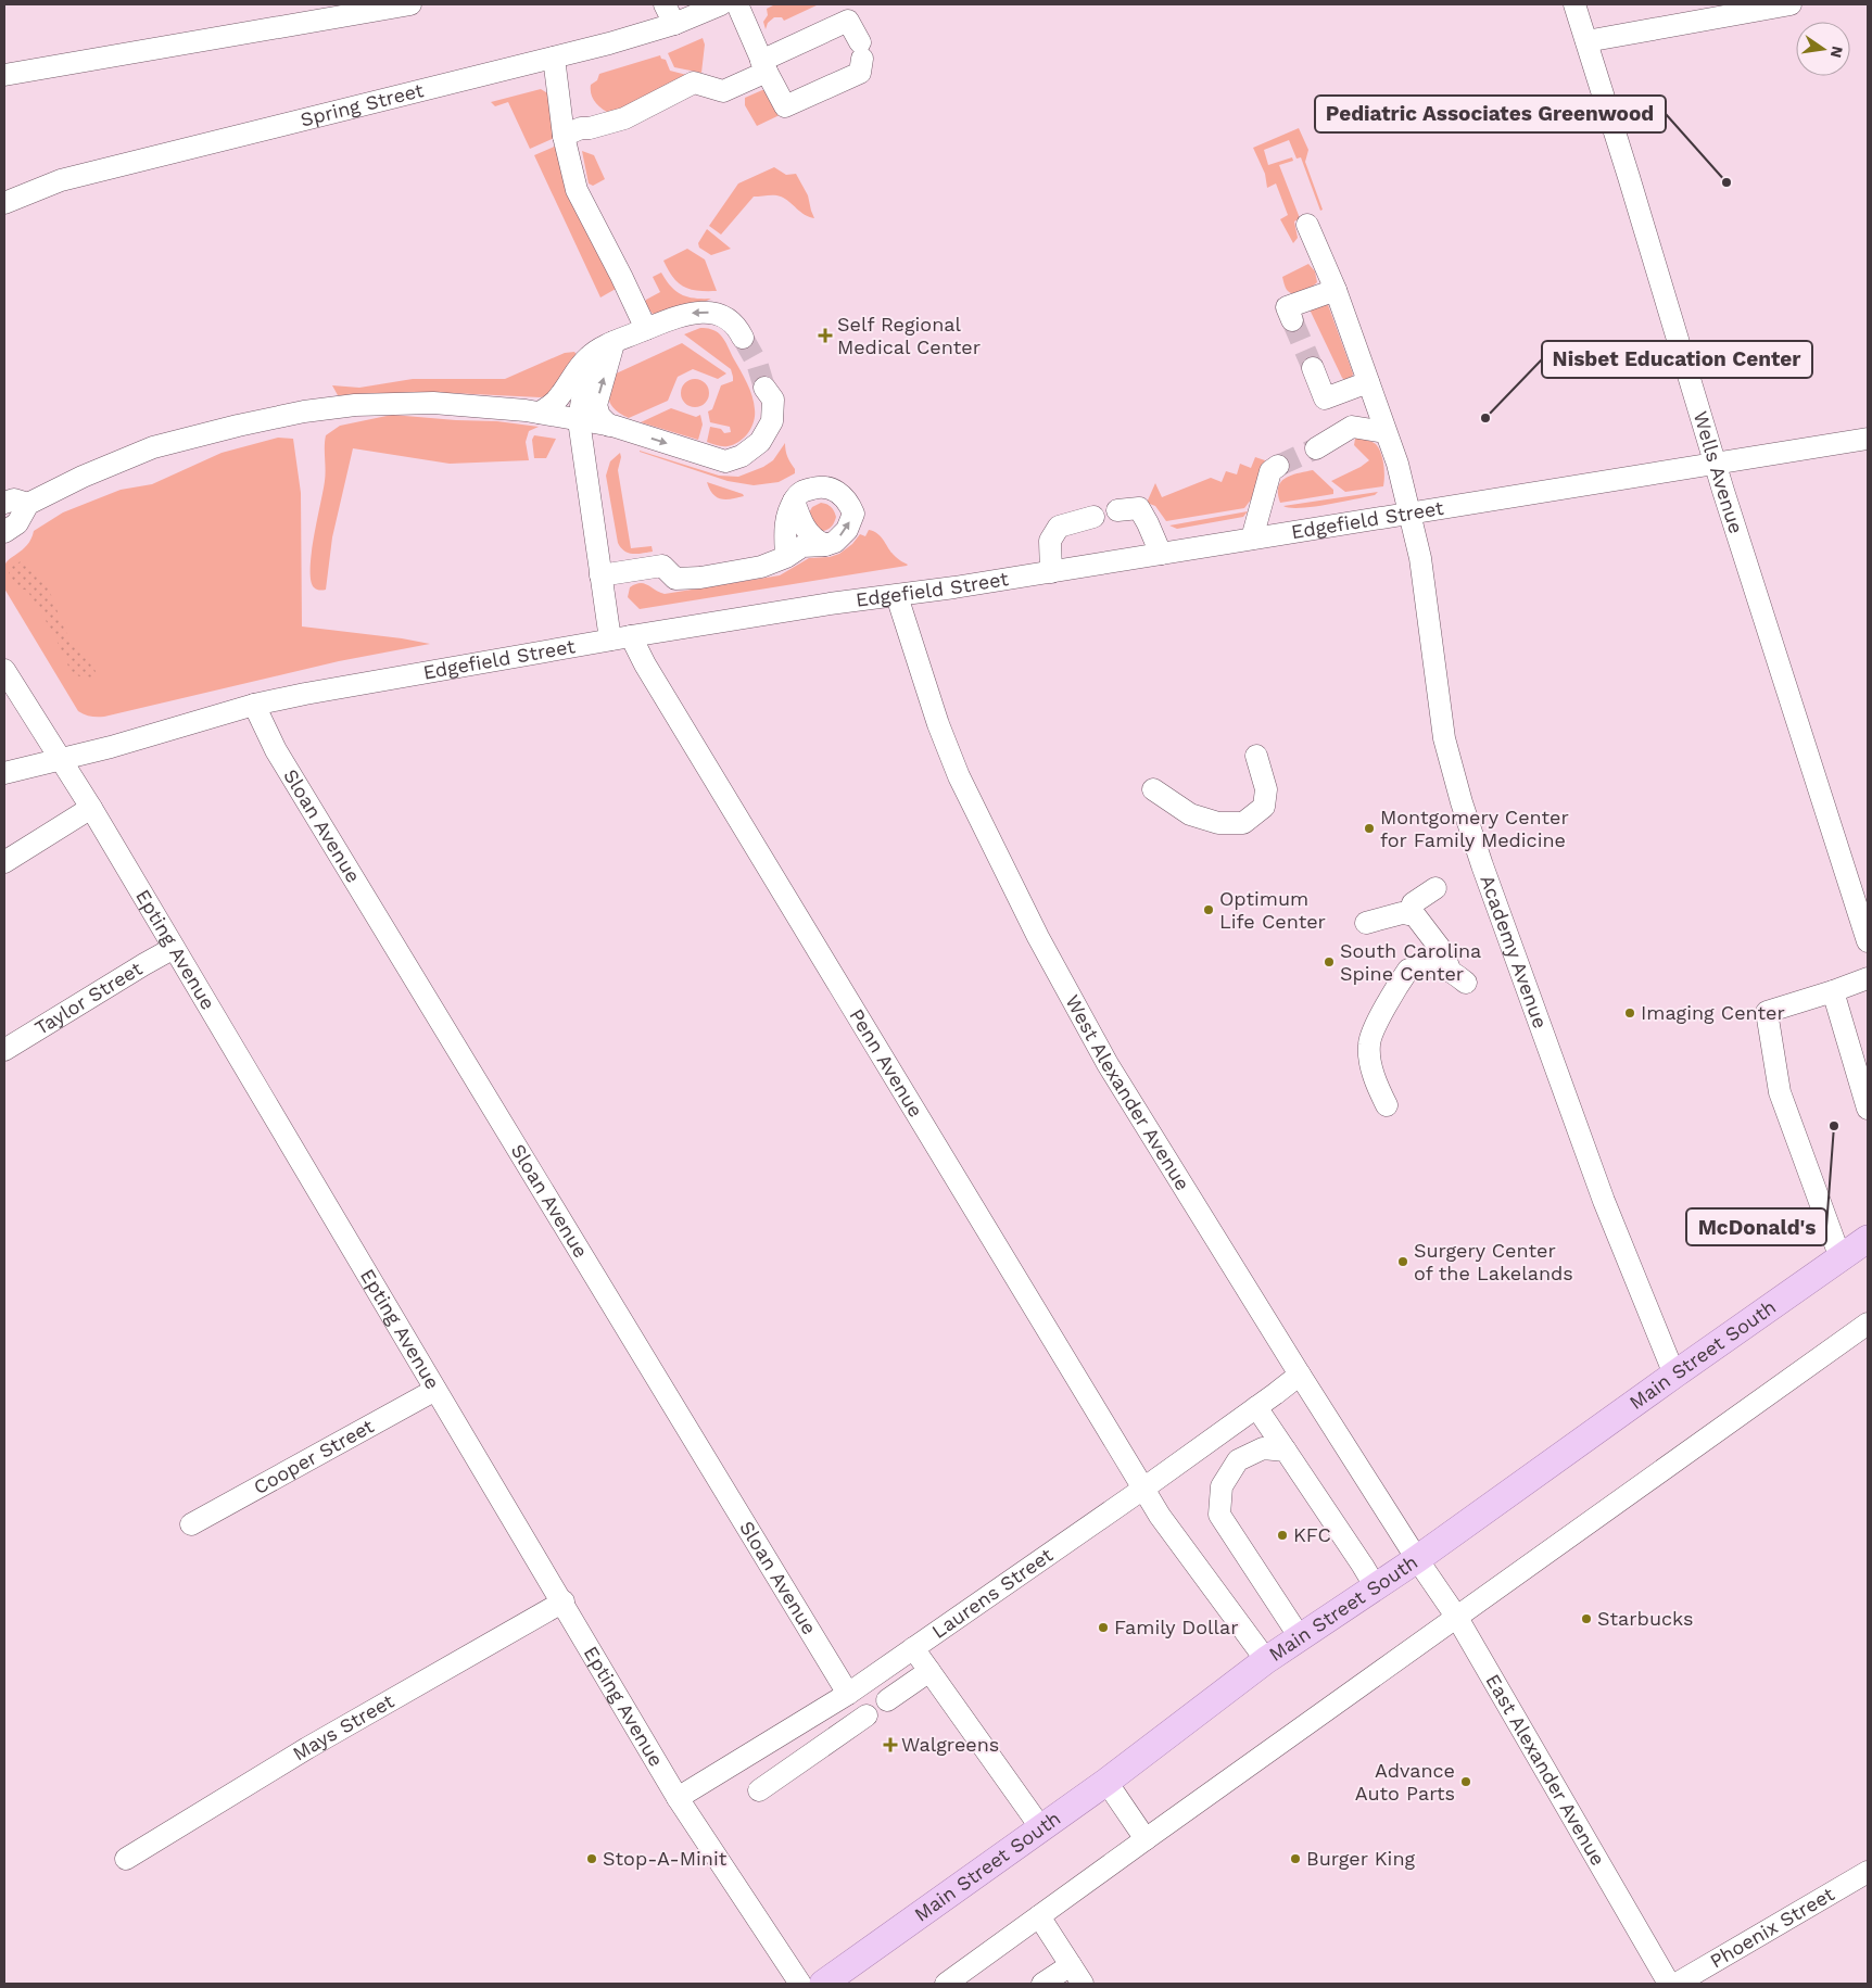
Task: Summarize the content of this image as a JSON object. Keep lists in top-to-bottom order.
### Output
{
  "streets": {
    "main road": ["Main Street South"],
    "street": [
      "Spring Street",
      "Wells Avenue",
      "Edgefield Street",
      "Sloan Avenue",
      "Epting Avenue",
      "Academy Avenue",
      "Taylor Street",
      "Penn Avenue",
      "West Alexander Avenue",
      "Cooper Street",
      "Laurens Street",
      "Mays Street",
      "East Alexander Avenue",
      "Phoenix Street"
    ]
  },
  "crossings": [
    ["Wells Avenue", "Edgefield Street"],
    ["Edgefield Street", "Sloan Avenue"],
    ["Edgefield Street", "Epting Avenue"],
    ["Edgefield Street", "Academy Avenue"],
    ["Edgefield Street", "Penn Avenue"],
    ["Edgefield Street", "West Alexander Avenue"],
    ["Sloan Avenue", "Laurens Street"],
    ["Epting Avenue", "Taylor Street"],
    ["Epting Avenue", "Cooper Street"],
    ["Epting Avenue", "Laurens Street"],
    ["Epting Avenue", "Mays Street"],
    ["Academy Avenue", "Main Street South"],
    ["Penn Avenue", "Main Street South"],
    ["Penn Avenue", "Laurens Street"],
    ["West Alexander Avenue", "Main Street South"],
    ["West Alexander Avenue", "Laurens Street"],
    ["West Alexander Avenue", "East Alexander Avenue"],
    ["Main Street South", "East Alexander Avenue"]
  ],
  "places": {
    "other": [
      "Pediatric Associates Greenwood",
      "Nisbet Education Center",
      "Montgomery Center for Family Medicine",
      "Optimum Life Center",
      "South Carolina Spine Center",
      "Imaging Center",
      "McDonald's",
      "Surgery Center of the Lakelands",
      "KFC",
      "Starbucks",
      "Family Dollar",
      "Advance Auto Parts",
      "Stop-A-Minit",
      "Burger King"
    ],
    "health": ["Self Regional Medical Center", "Walgreens"]
  },
  "north": "right"
}
